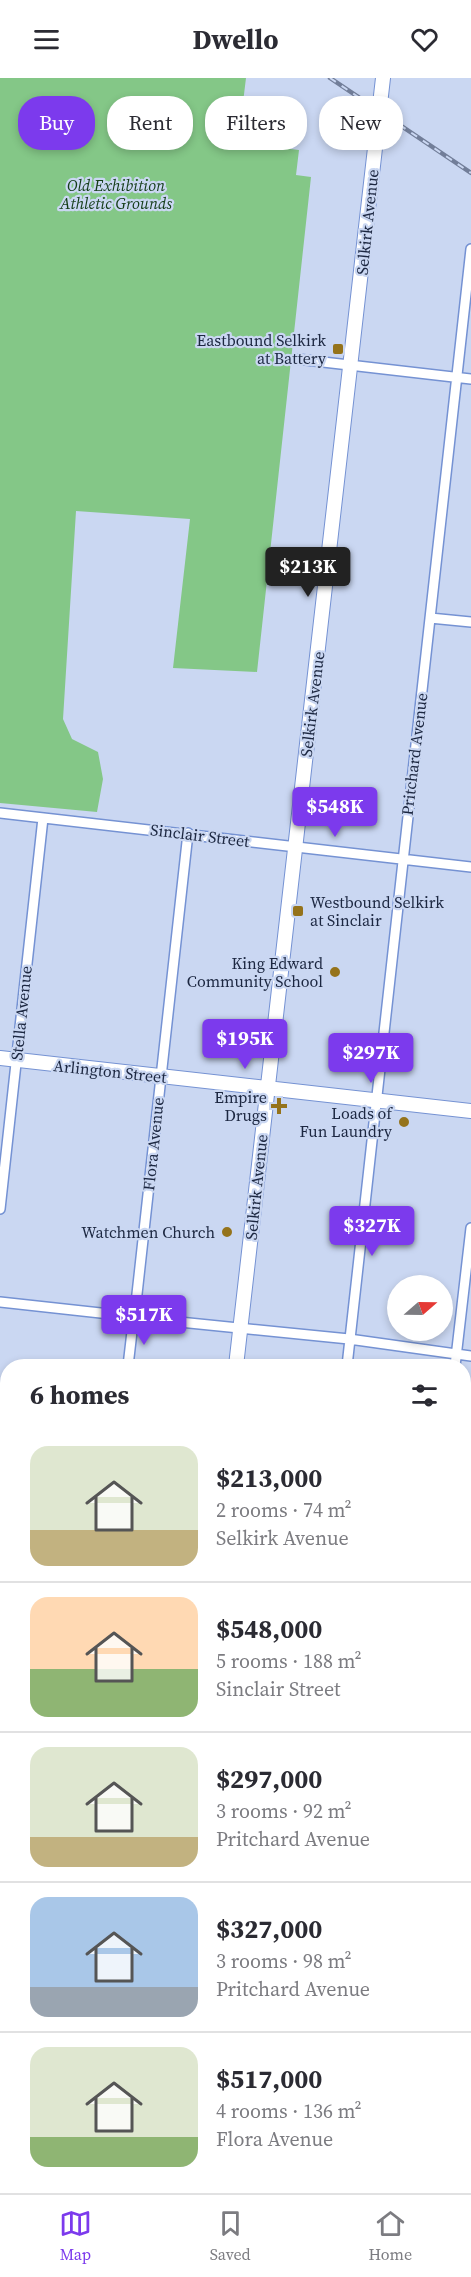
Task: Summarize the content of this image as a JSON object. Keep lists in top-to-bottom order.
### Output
{
  "streets": {
    "main road": ["Selkirk Avenue", "Arlington Street"],
    "street": [
      "Pritchard Avenue",
      "Sinclair Street",
      "Stella Avenue",
      "Flora Avenue"
    ]
  },
  "crossings": [
    ["Selkirk Avenue", "Sinclair Street"],
    ["Selkirk Avenue", "Arlington Street"],
    ["Pritchard Avenue", "Sinclair Street"],
    ["Pritchard Avenue", "Arlington Street"],
    ["Sinclair Street", "Stella Avenue"],
    ["Sinclair Street", "Flora Avenue"],
    ["Stella Avenue", "Arlington Street"],
    ["Arlington Street", "Flora Avenue"]
  ],
  "parks": ["Old Exhibition Athletic Grounds"],
  "places": {
    "transit": ["Eastbound Selkirk at Battery", "Westbound Selkirk at Sinclair"],
    "other": ["King Edward Community School", "Loads of Fun Laundry", "Watchmen Church"],
    "health": ["Empire Drugs"]
  },
  "north": "right",
  "page": {
    "header": "Dwello",
    "chip": [
      "Buy",
      "Rent",
      "Filters",
      "New"
    ],
    "price": [
      "$213K",
      "$548K",
      "$195K",
      "$297K",
      "$327K",
      "$517K"
    ],
    "heading": "6 homes",
    "list": [
      {
        "name": "$213,000",
        "note": "2 rooms · 74 m² · Selkirk Avenue"
      },
      {
        "name": "$548,000",
        "note": "5 rooms · 188 m² · Sinclair Street"
      },
      {
        "name": "$297,000",
        "note": "3 rooms · 92 m² · Pritchard Avenue"
      },
      {
        "name": "$327,000",
        "note": "3 rooms · 98 m² · Pritchard Avenue"
      },
      {
        "name": "$517,000",
        "note": "4 rooms · 136 m² · Flora Avenue"
      }
    ],
    "tabs": ["Map", "Saved", "Home"]
  }
}
